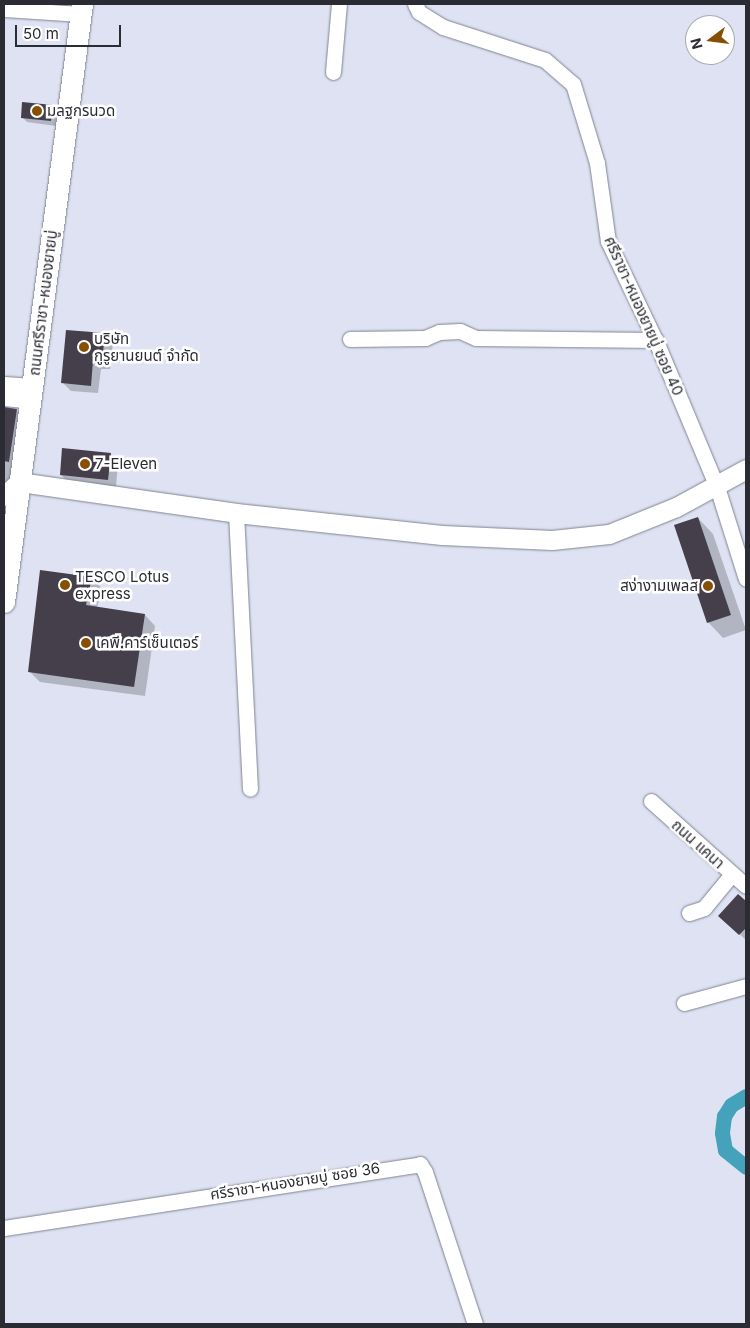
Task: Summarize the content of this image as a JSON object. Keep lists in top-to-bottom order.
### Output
{
  "streets": {
    "main road": ["ถนนศรีราชา-หนองยายบู่"],
    "street": ["ศรีราชา-หนองยายบู่ ซอย 40", "ถนน แคนา", "ศรีราชา-หนองยายบู่ ซอย 36"]
  },
  "places": [
    "มลฐกรนวด",
    "บริษัท กูรูยานยนต์ จำกัด",
    "7-Eleven",
    "TESCO Lotus express",
    "สง่างามเพลส",
    "เคพี.คาร์เซ็นเตอร์"
  ],
  "scale_bar": "50 m",
  "north": "left"
}
